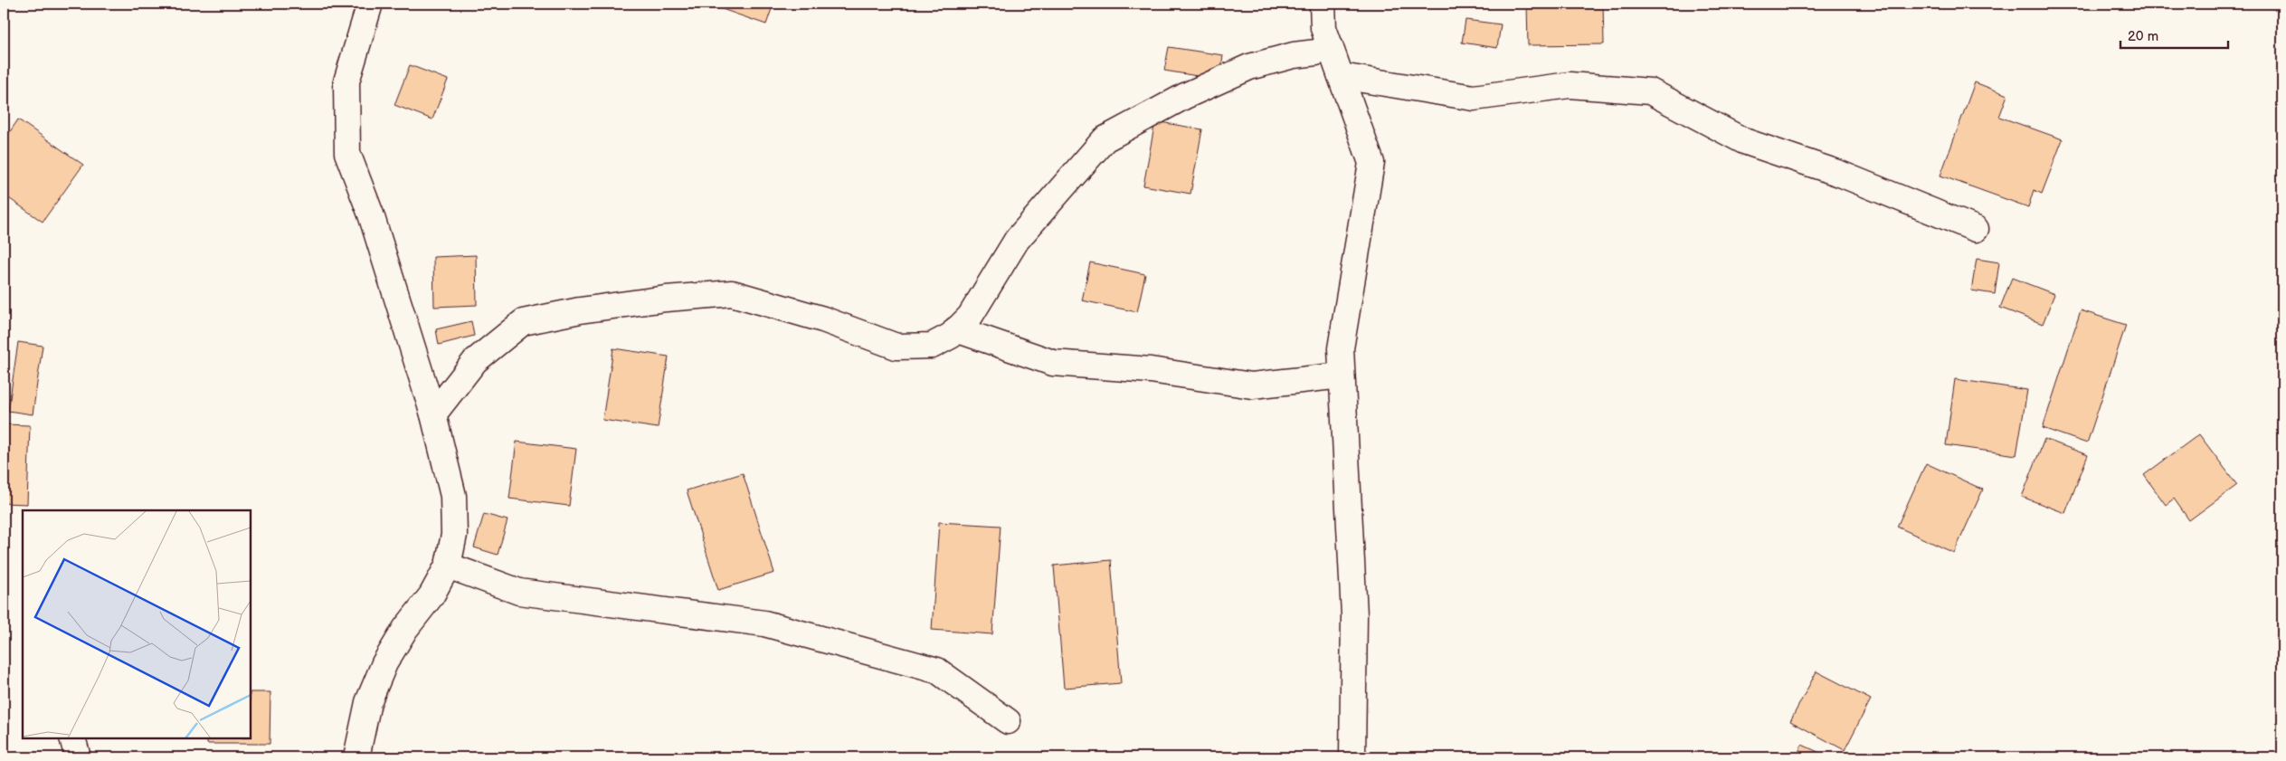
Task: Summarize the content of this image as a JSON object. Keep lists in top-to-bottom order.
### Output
{
  "scale_bar": "20 m"
}
